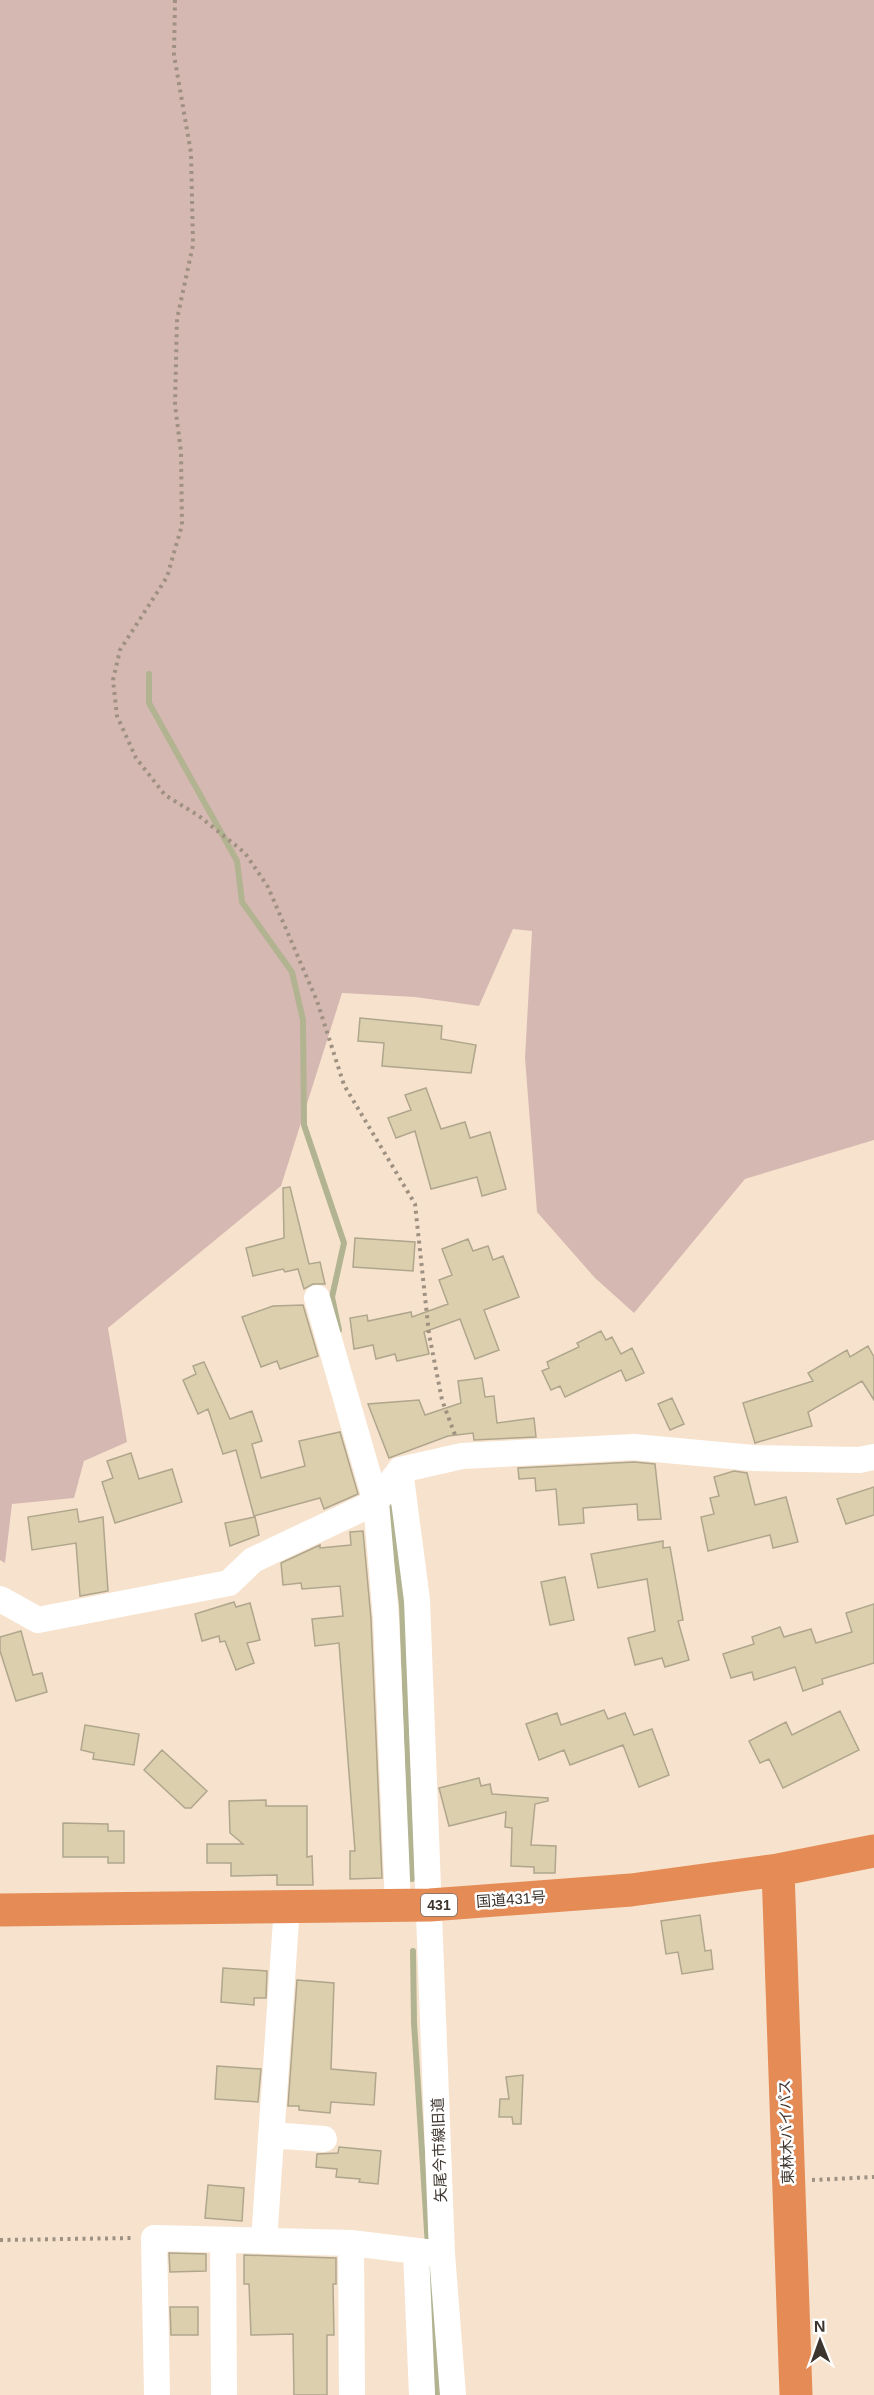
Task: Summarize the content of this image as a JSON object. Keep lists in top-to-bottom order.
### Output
{
  "streets": {
    "highway": ["国道431号", "431", "東林木バイパス"],
    "street": ["矢尾今市線旧道"]
  },
  "crossings": [
    ["国道431号", "東林木バイパス"],
    ["国道431号", "矢尾今市線旧道"]
  ],
  "north": "top"
}
